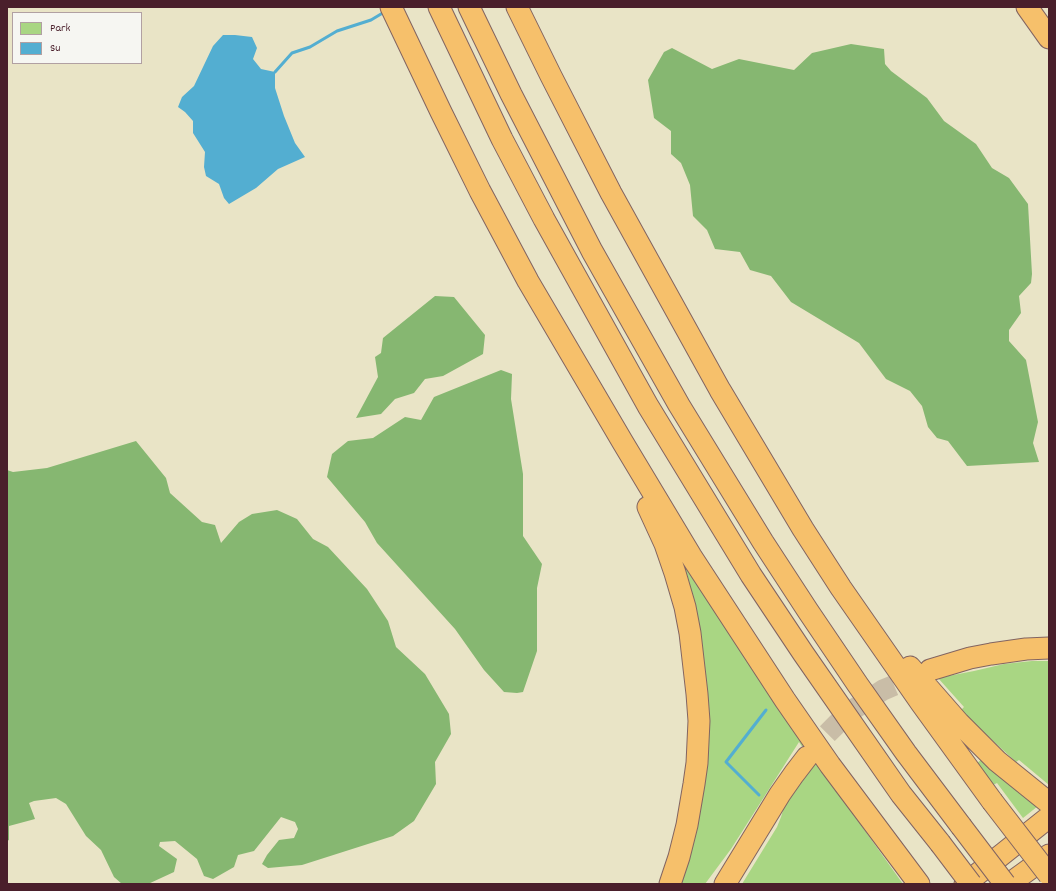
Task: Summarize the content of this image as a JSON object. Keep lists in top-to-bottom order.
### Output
{
  "legend": ["Park", "Su"]
}
